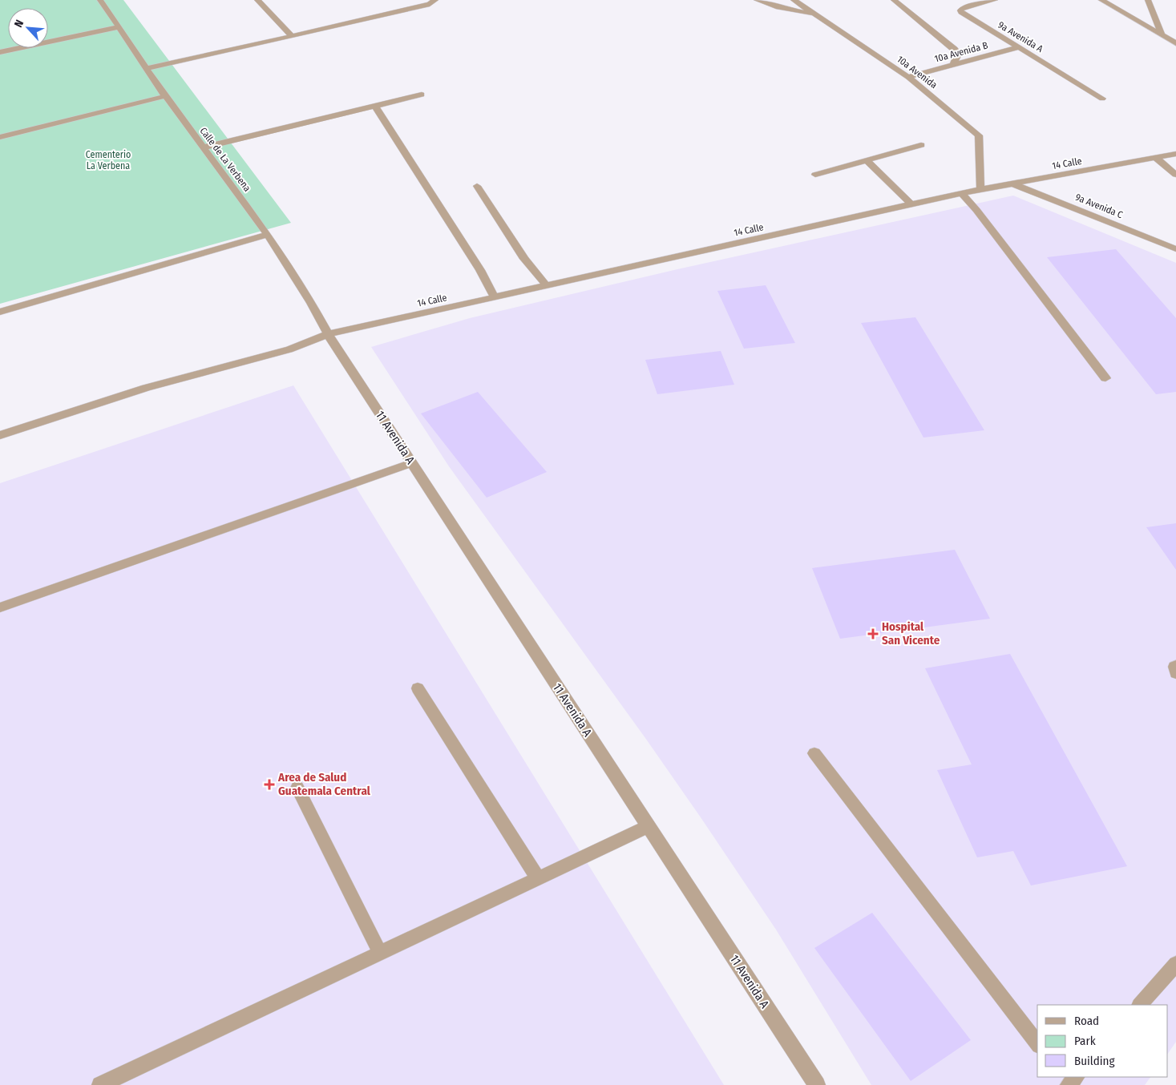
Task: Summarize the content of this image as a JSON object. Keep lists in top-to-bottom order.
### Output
{
  "streets": {
    "street": [
      "9a Avenida A",
      "10a Avenida B",
      "10a Avenida",
      "Calle de La Verbena",
      "14 Calle",
      "9a Avenida C",
      "11 Avenida A"
    ]
  },
  "crossings": [
    ["9a Avenida A", "10a Avenida B"],
    ["10a Avenida B", "10a Avenida"],
    ["10a Avenida", "14 Calle"],
    ["Calle de La Verbena", "14 Calle"],
    ["Calle de La Verbena", "11 Avenida A"],
    ["14 Calle", "9a Avenida C"],
    ["14 Calle", "11 Avenida A"]
  ],
  "parks": ["Cementerio La Verbena"],
  "places": {
    "health": ["Hospital San Vicente", "Area de Salud Guatemala Central"]
  },
  "legend": ["Road", "Park", "Building"],
  "north": "top left"
}
